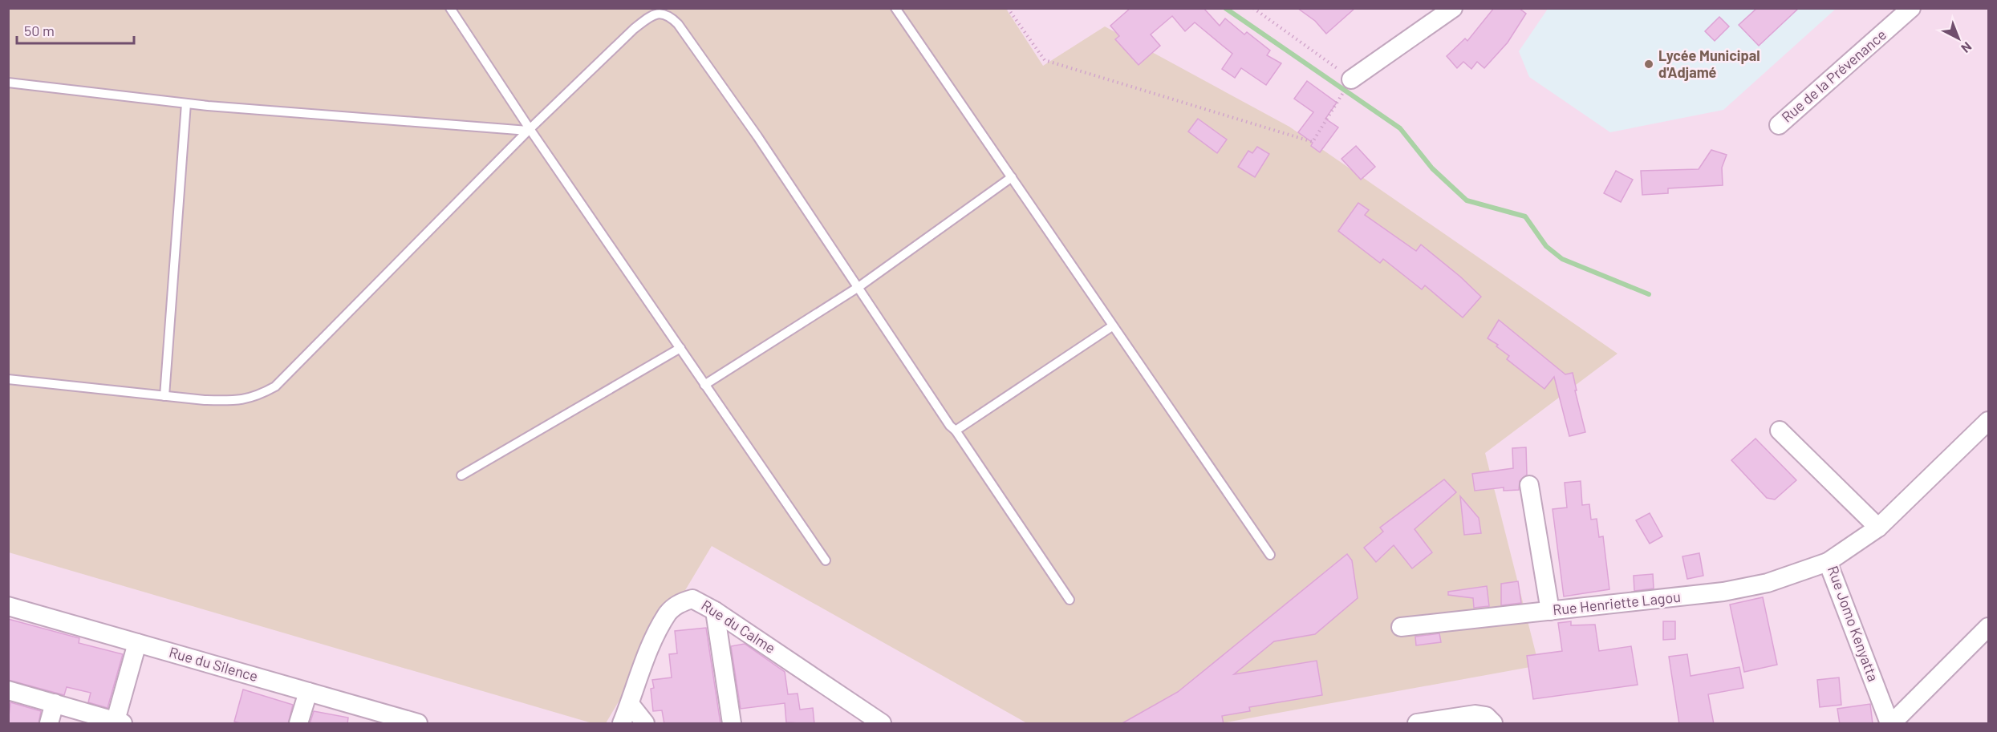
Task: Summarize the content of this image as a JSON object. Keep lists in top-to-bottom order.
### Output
{
  "streets": {
    "street": [
      "Rue de la Prévenance",
      "Rue Henriette Lagou",
      "Rue Jomo Kenyatta",
      "Rue du Calme",
      "Rue du Silence"
    ]
  },
  "crossings": [
    ["Rue Henriette Lagou", "Rue Jomo Kenyatta"]
  ],
  "places": ["Lycée Municipal d'Adjamé"],
  "scale_bar": "50 m",
  "north": "bottom right"
}
